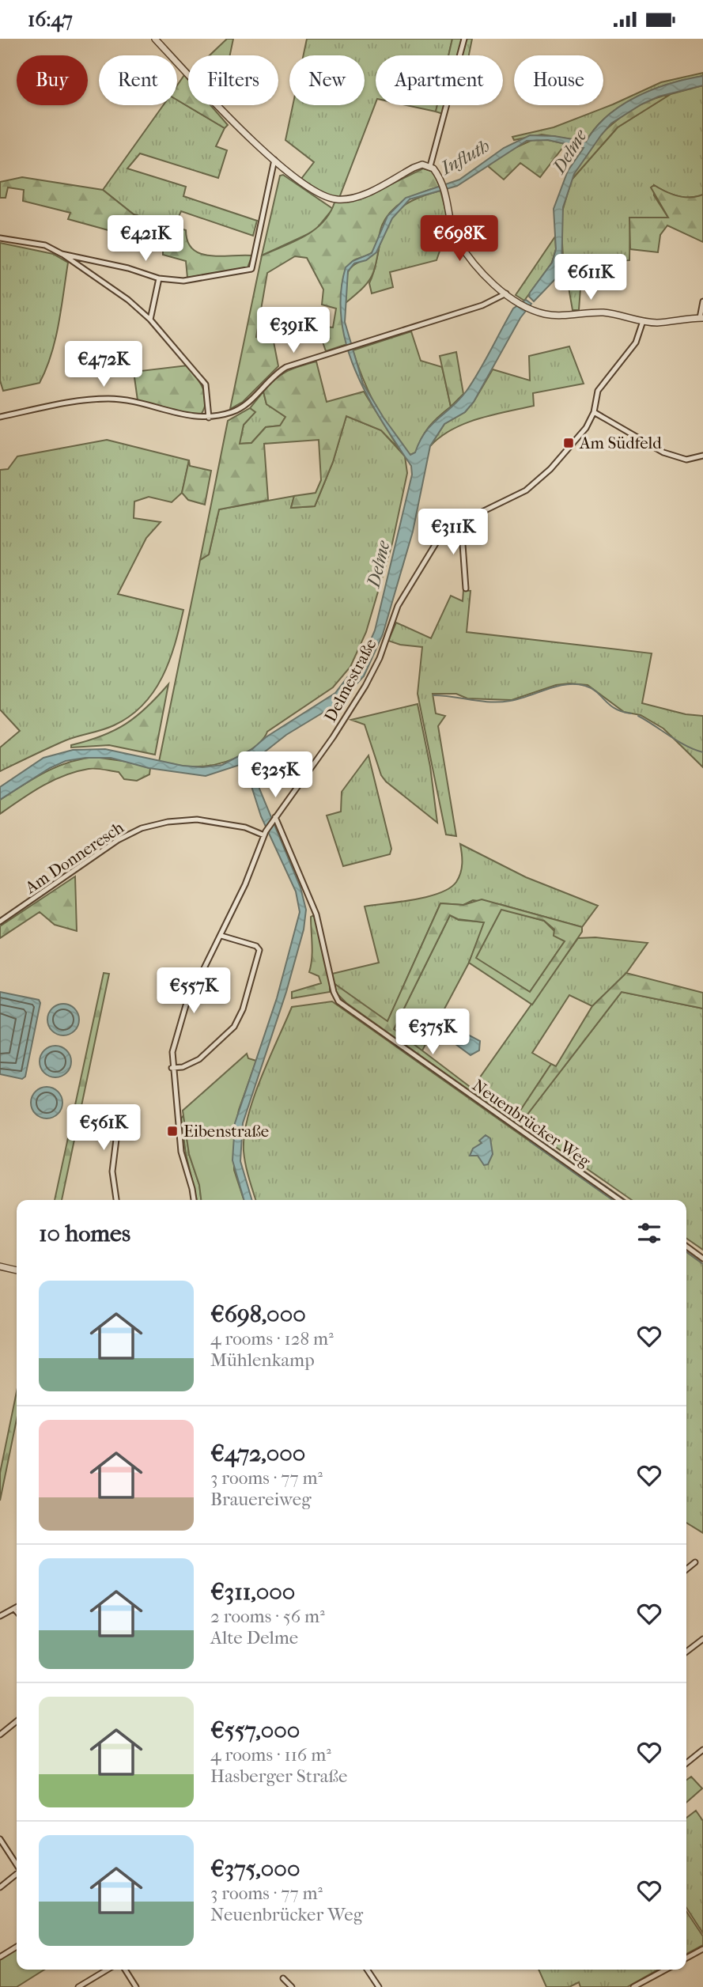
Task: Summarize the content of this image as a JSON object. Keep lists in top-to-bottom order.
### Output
{
  "streets": {
    "street": ["Delmestraße", "Am Donneresch", "Neuenbrücker Weg"]
  },
  "crossings": [
    ["Delmestraße", "Am Donneresch"],
    ["Delmestraße", "Neuenbrücker Weg"]
  ],
  "water": ["Delme", "Influth"],
  "places": {
    "transit": ["Am Südfeld", "Eibenstraße"]
  },
  "page": {
    "status": "16:47",
    "chip": [
      "Buy",
      "Rent",
      "Filters",
      "New",
      "Apartment",
      "House"
    ],
    "price": [
      "€421K",
      "€698K",
      "€611K",
      "€391K",
      "€472K",
      "€311K",
      "€325K",
      "€557K",
      "€375K",
      "€561K"
    ],
    "heading": "10 homes",
    "list": [
      {
        "name": "€698,000",
        "note": "4 rooms · 128 m² · Mühlenkamp"
      },
      {
        "name": "€472,000",
        "note": "3 rooms · 77 m² · Brauereiweg"
      },
      {
        "name": "€311,000",
        "note": "2 rooms · 56 m² · Alte Delme"
      },
      {
        "name": "€557,000",
        "note": "4 rooms · 116 m² · Hasberger Straße"
      },
      {
        "name": "€375,000",
        "note": "3 rooms · 77 m² · Neuenbrücker Weg"
      }
    ]
  }
}
